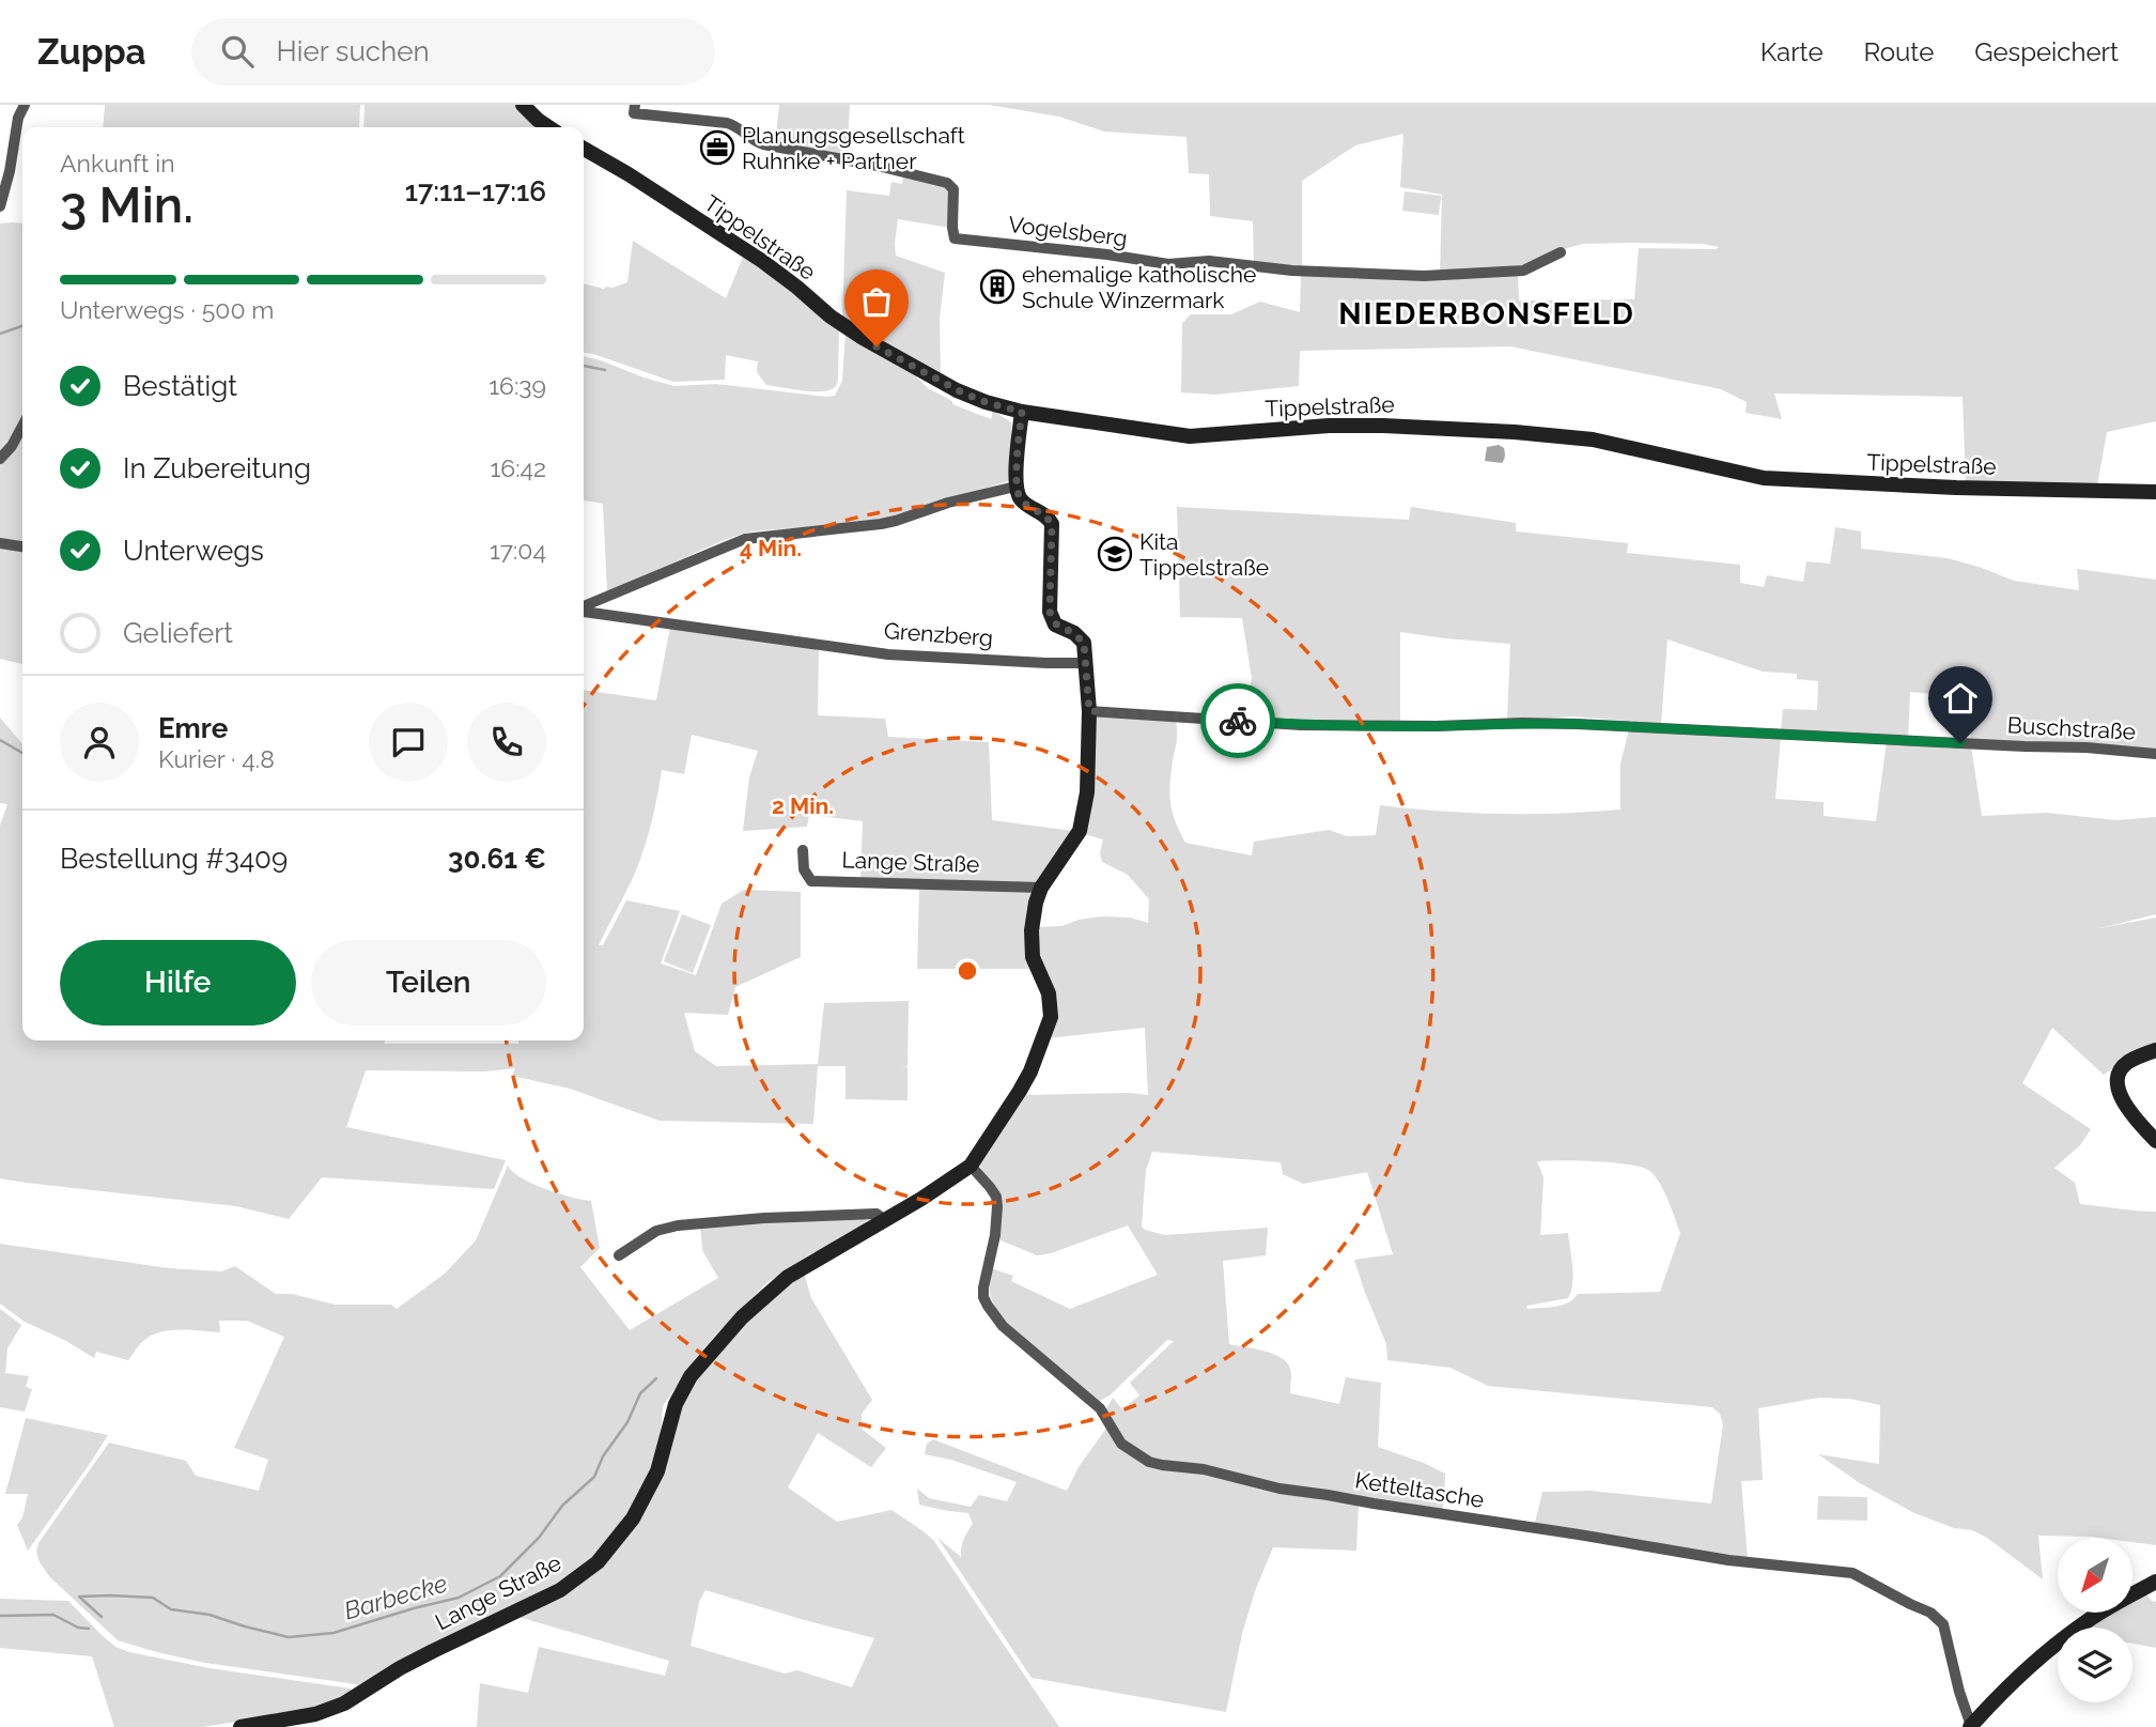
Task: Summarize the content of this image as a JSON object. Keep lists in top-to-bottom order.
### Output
{
  "streets": {
    "street": [
      "Vogelsberg",
      "Tippelstraße",
      "Grenzberg",
      "Buschstraße",
      "Lange Straße",
      "Ketteltasche"
    ]
  },
  "crossings": [
    ["Grenzberg", "Lange Straße"],
    ["Buschstraße", "Lange Straße"],
    ["Lange Straße", "Ketteltasche"]
  ],
  "districts": ["NIEDERBONSFELD"],
  "water": ["Barbecke"],
  "places": {
    "office": ["Planungsgesellschaft Ruhnke + Partner"],
    "building": ["ehemalige katholische Schule Winzermark"],
    "school or university": ["Kita Tippelstraße"]
  },
  "north": "bottom left",
  "page": {
    "header": "Zuppa",
    "search": "Hier suchen",
    "nav": ["Karte", "Route", "Gespeichert"],
    "heading": ["3 Min.", "Ankunft in", "17:11–17:16"],
    "panel": [
      "Emre",
      "Kurier · 4.8",
      "Bestellung #3409",
      "30.61 €"
    ],
    "bar": "Unterwegs · 500 m",
    "list": [
      ["Bestätigt", "16:39"],
      ["In Zubereitung", "16:42"],
      ["Unterwegs", "17:04"],
      "Geliefert"
    ],
    "buttons": ["Hilfe", "Teilen"]
  },
  "rings": ["4 Min.", "2 Min."]
}
